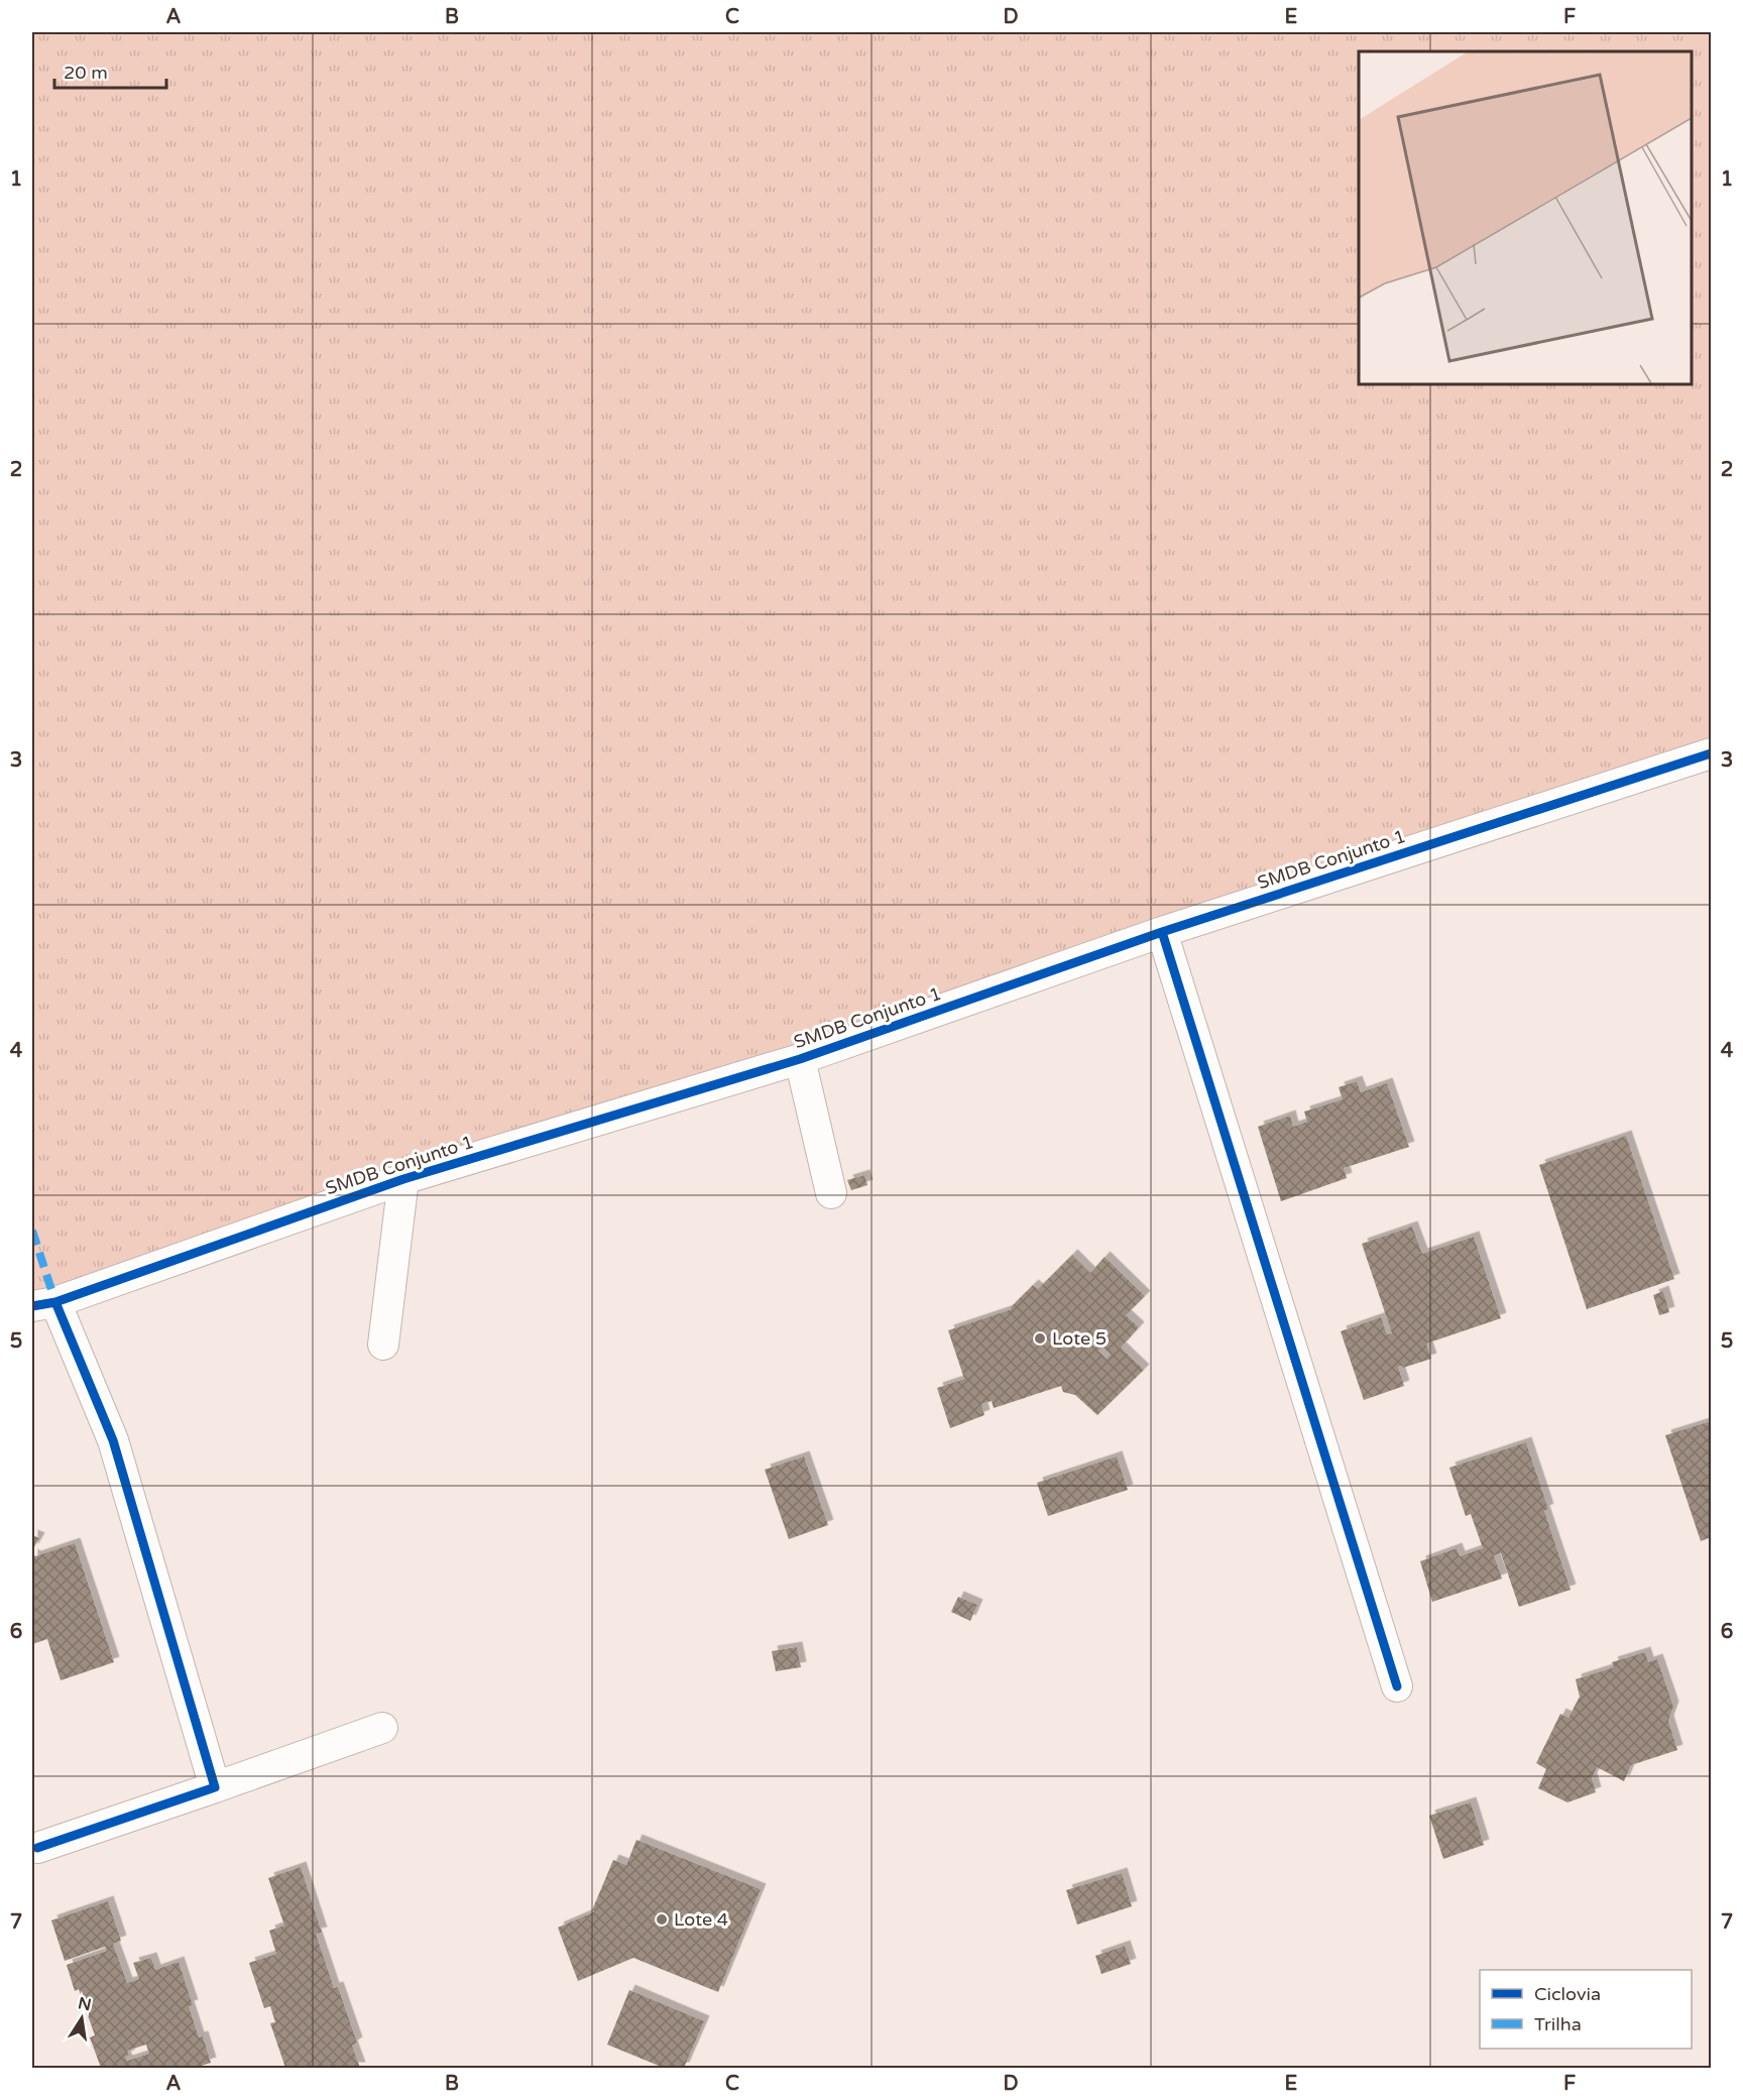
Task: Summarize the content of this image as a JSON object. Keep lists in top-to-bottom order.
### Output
{
  "streets": {
    "street": ["SMDB Conjunto 1"]
  },
  "places": ["Lote 5", "Lote 4"],
  "legend": ["Ciclovia", "Trilha"],
  "scale_bar": "20 m",
  "north": "top",
  "grid": {
    "columns": [
      "A",
      "B",
      "C",
      "D",
      "E",
      "F"
    ],
    "rows": [
      "1",
      "2",
      "3",
      "4",
      "5",
      "6",
      "7"
    ]
  }
}
